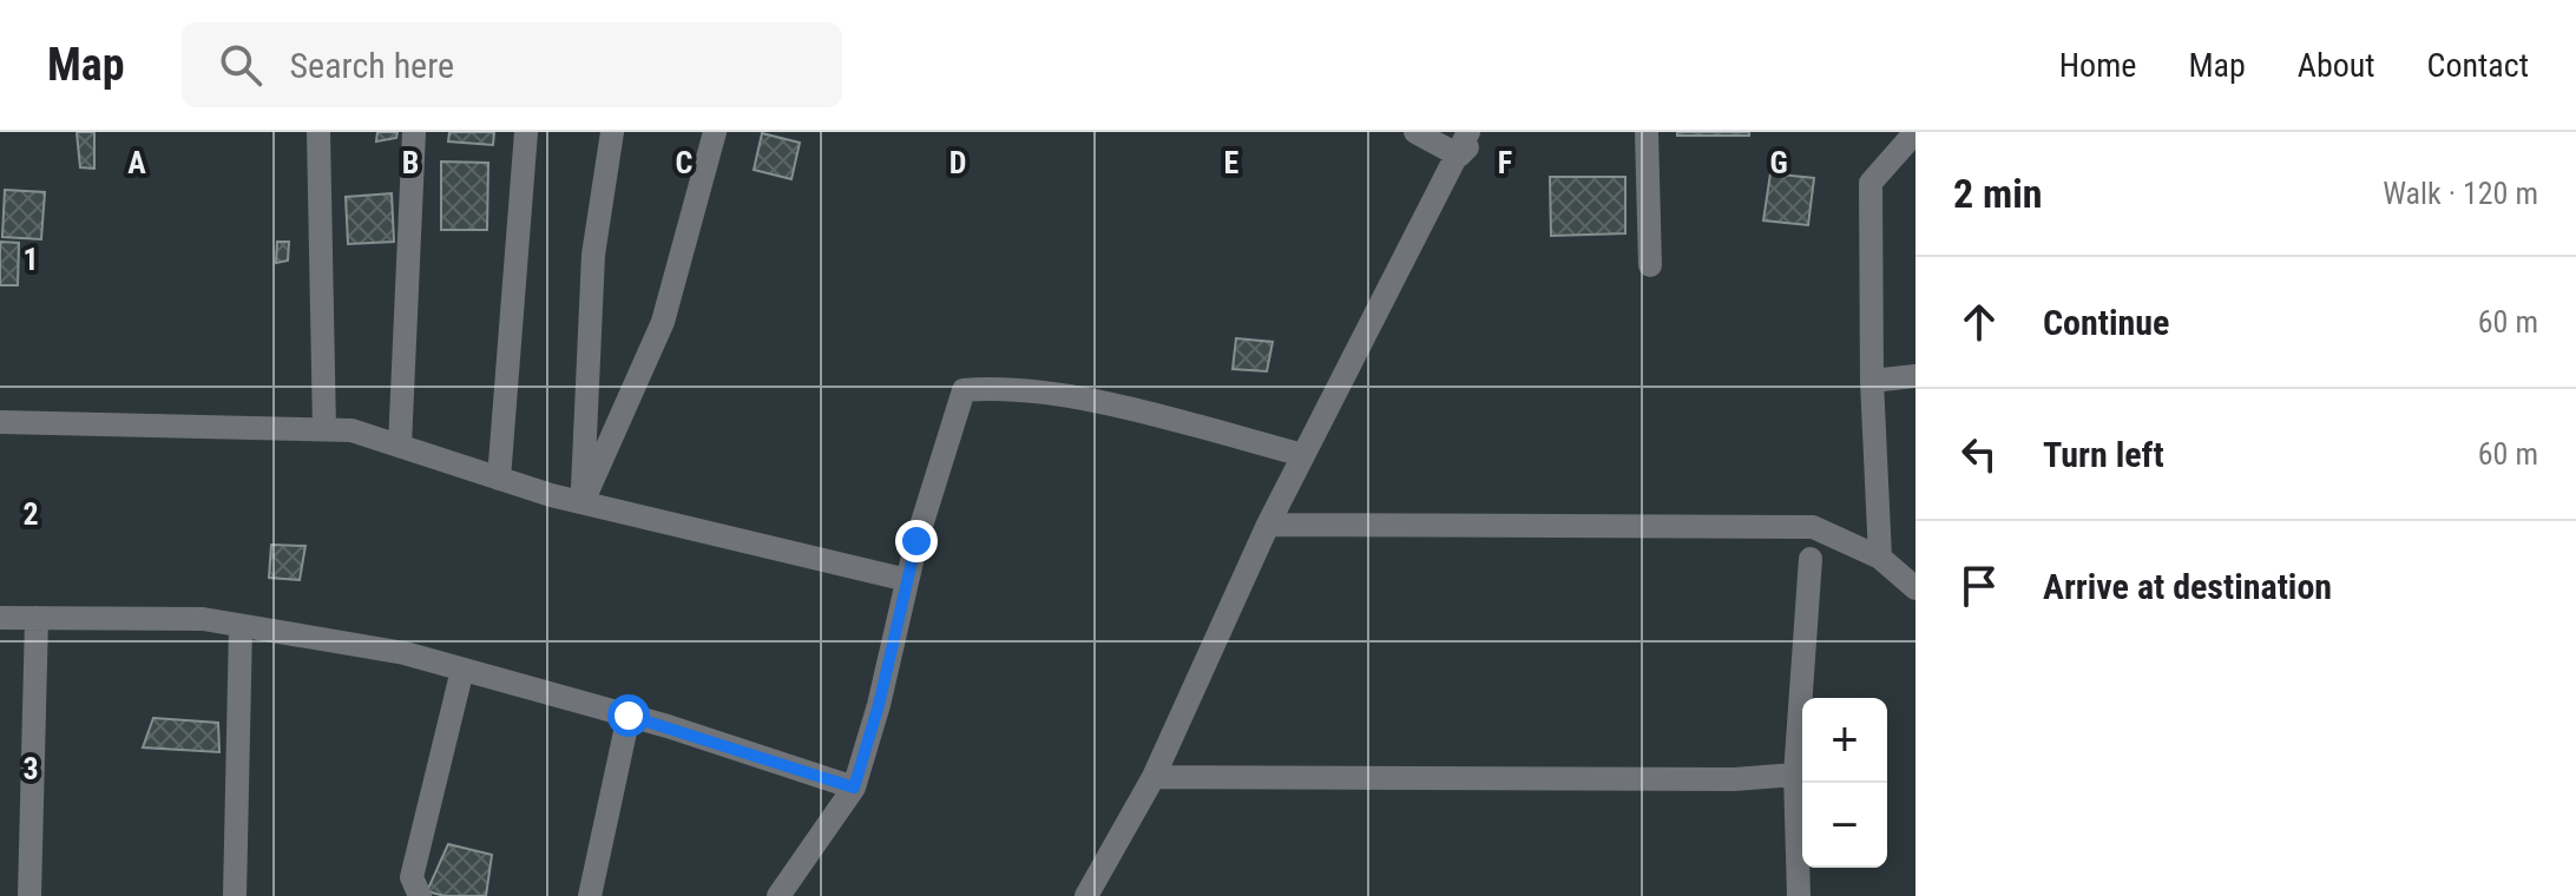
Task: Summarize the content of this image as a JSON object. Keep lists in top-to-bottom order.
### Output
{
  "page": {
    "header": "Map",
    "search": "Search here",
    "nav": [
      "Home",
      "Map",
      "About",
      "Contact"
    ],
    "heading": ["2 min", "Walk · 120 m"],
    "list": [
      ["Continue", "60 m"],
      ["Turn left", "60 m"],
      "Arrive at destination"
    ],
    "map_buttons": ["+", "−"]
  },
  "grid": {
    "columns": [
      "A",
      "B",
      "C",
      "D",
      "E",
      "F",
      "G"
    ],
    "rows": ["1", "2", "3"]
  }
}
